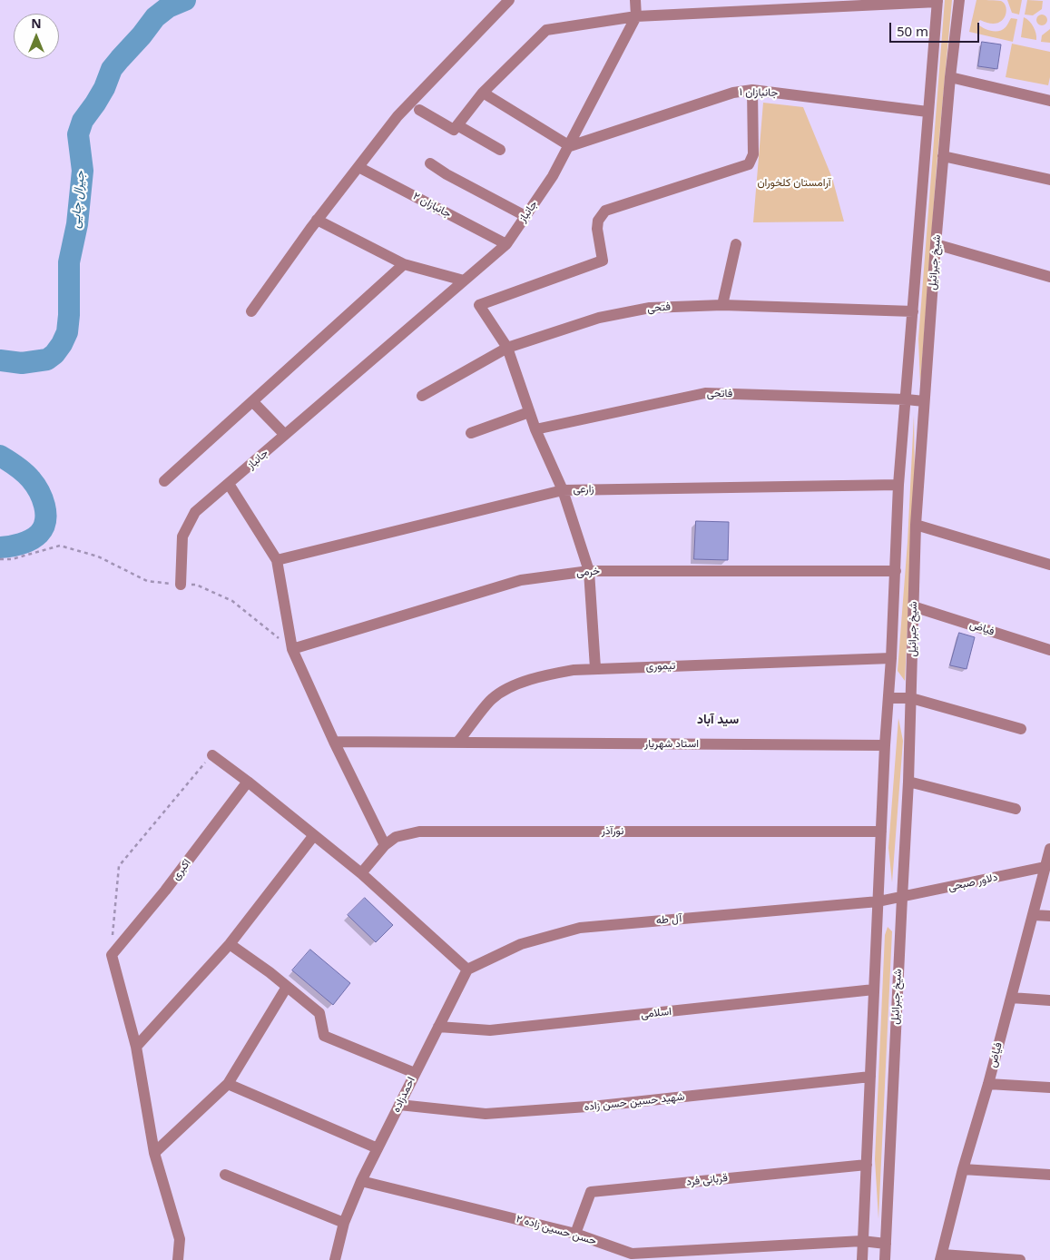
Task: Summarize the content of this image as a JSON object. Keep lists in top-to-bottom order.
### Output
{
  "streets": {
    "street": [
      "جانبازان ۱",
      "جانبازان ۲",
      "جانباز",
      "شیخ جبرائیل",
      "فتحی",
      "فاتحی",
      "زارعی",
      "خرمی",
      "فیاض",
      "تیموری",
      "استاد شهریار",
      "نورآذر",
      "اکبری",
      "دلاور صبحی",
      "آل طه",
      "اسلامی",
      "احمدزاده",
      "شهید حسین حسن زاده",
      "قربانی فرد",
      "حسن حسین زاده ۲"
    ]
  },
  "crossings": [
    ["جانبازان ۱", "جانباز"],
    ["جانبازان ۱", "شیخ جبرائیل"],
    ["جانبازان ۲", "جانباز"],
    ["شیخ جبرائیل", "فتحی"],
    ["شیخ جبرائیل", "فاتحی"],
    ["شیخ جبرائیل", "زارعی"],
    ["شیخ جبرائیل", "خرمی"],
    ["شیخ جبرائیل", "فیاض"],
    ["شیخ جبرائیل", "تیموری"],
    ["شیخ جبرائیل", "استاد شهریار"],
    ["شیخ جبرائیل", "نورآذر"],
    ["شیخ جبرائیل", "دلاور صبحی"],
    ["شیخ جبرائیل", "آل طه"],
    ["شیخ جبرائیل", "اسلامی"],
    ["شیخ جبرائیل", "شهید حسین حسن زاده"],
    ["شیخ جبرائیل", "قربانی فرد"],
    ["شیخ جبرائیل", "حسن حسین زاده ۲"],
    ["فیاض", "دلاور صبحی"],
    ["تیموری", "استاد شهریار"],
    ["دلاور صبحی", "آل طه"],
    ["آل طه", "احمدزاده"],
    ["اسلامی", "احمدزاده"],
    ["احمدزاده", "شهید حسین حسن زاده"],
    ["احمدزاده", "حسن حسین زاده ۲"],
    ["قربانی فرد", "حسن حسین زاده ۲"]
  ],
  "districts": ["سید آباد"],
  "water": ["جیرال چایی"],
  "parks": ["آرامستان کلخوران"],
  "scale_bar": "50 m",
  "north": "top"
}
